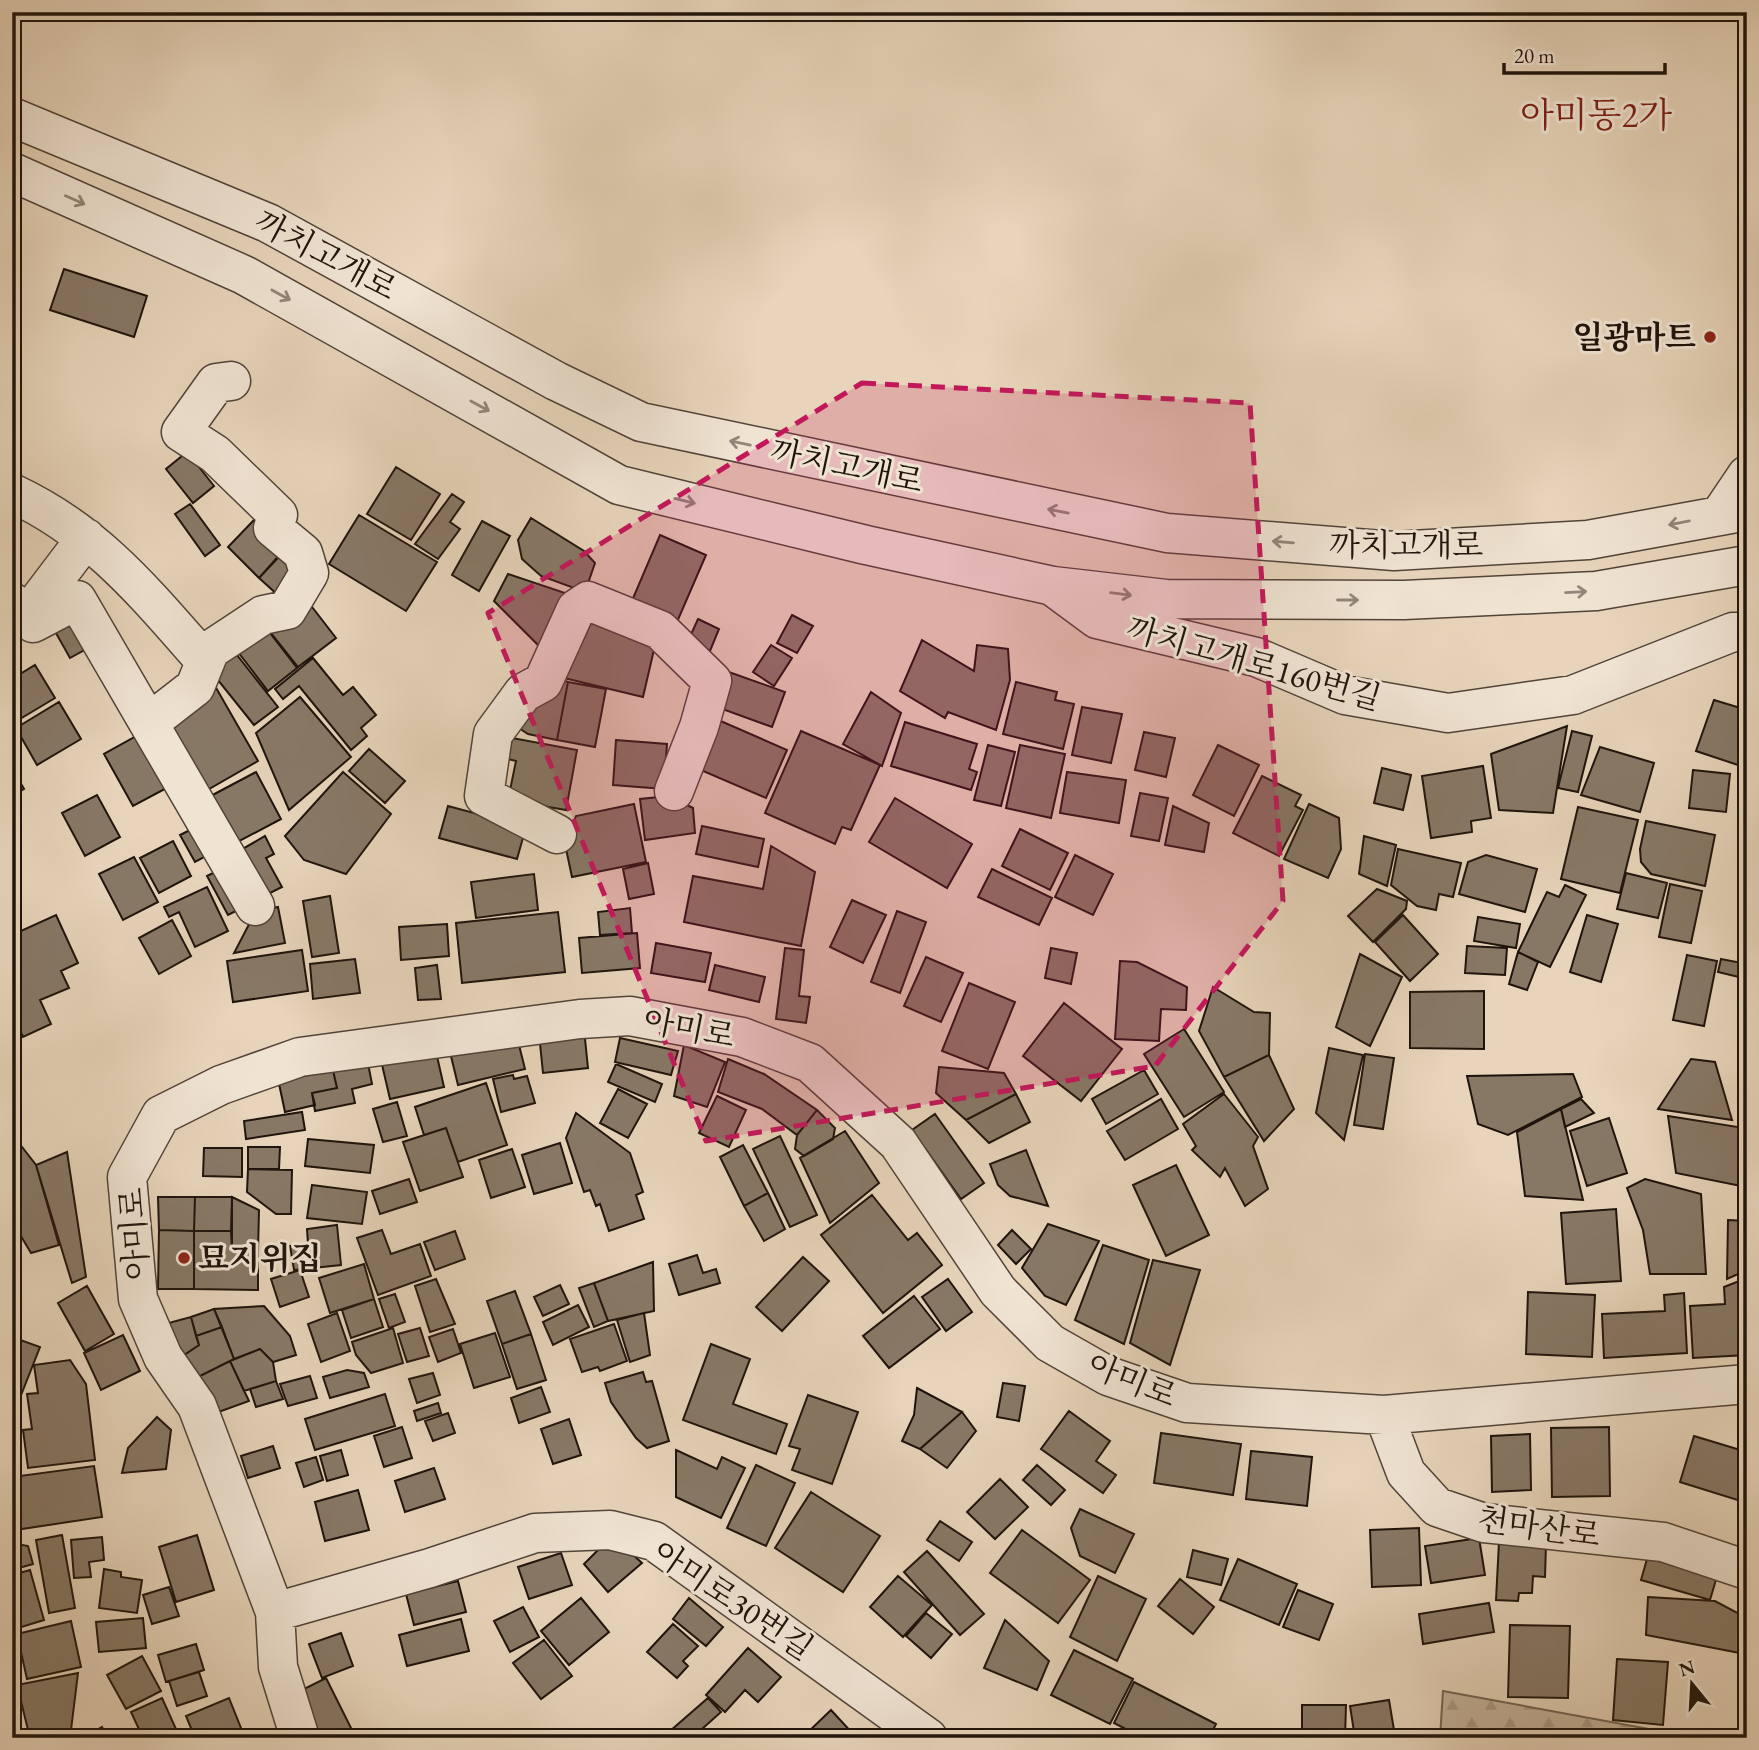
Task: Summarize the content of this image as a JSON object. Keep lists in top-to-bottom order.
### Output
{
  "streets": {
    "street": [
      "까치고개로",
      "까치고개로160번길",
      "아미로",
      "천마산로",
      "아미로30번길"
    ]
  },
  "crossings": [
    ["아미로", "천마산로"],
    ["아미로", "아미로30번길"]
  ],
  "districts": ["아미동2가"],
  "places": ["일광마트", "묘지위집"],
  "scale_bar": "20 m",
  "north": "top"
}
